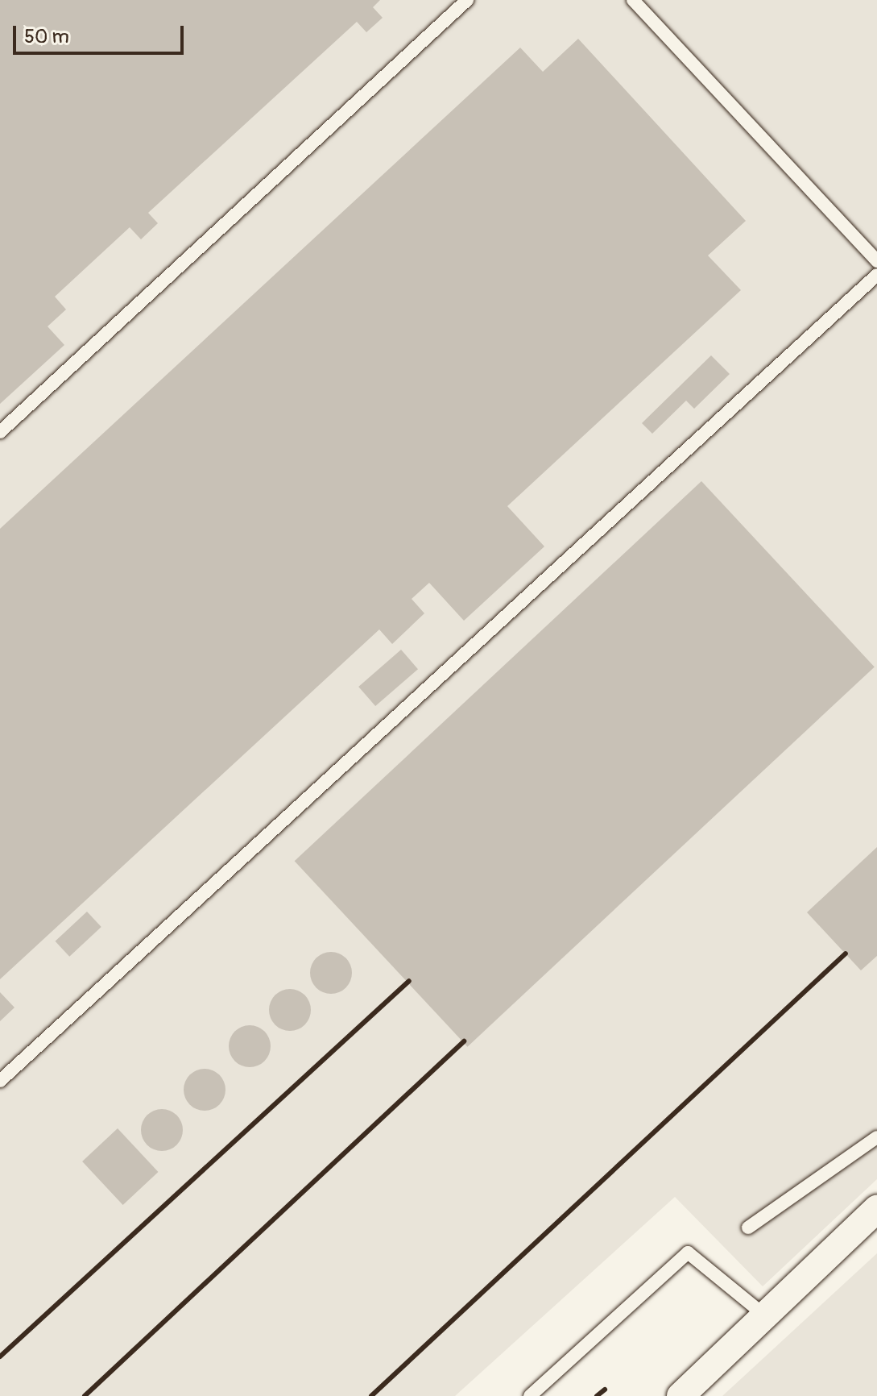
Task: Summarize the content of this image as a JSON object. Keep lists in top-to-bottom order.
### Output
{
  "scale_bar": "50 m"
}
